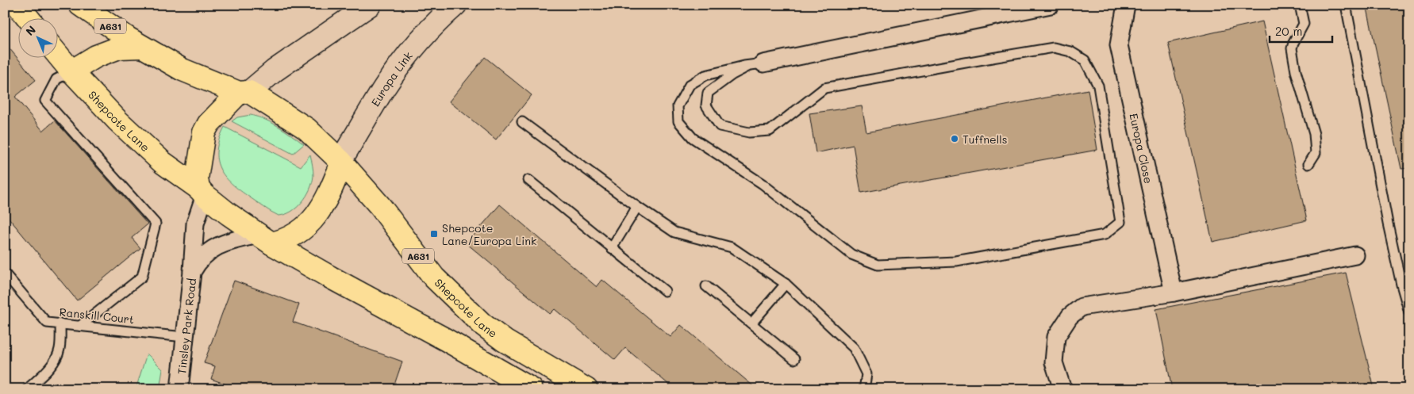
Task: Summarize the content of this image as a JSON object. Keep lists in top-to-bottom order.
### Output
{
  "streets": {
    "highway": ["A631", "Shepcote Lane"],
    "street": ["Europa Link", "Europa Close", "Tinsley Park Road"],
    "lane": ["Ranskill Court"]
  },
  "crossings": [
    ["Europa Link", "Shepcote Lane"],
    ["Europa Link", "Tinsley Park Road"],
    ["Shepcote Lane", "Tinsley Park Road"],
    ["Ranskill Court", "Tinsley Park Road"]
  ],
  "places": {
    "other": ["Tuffnells"],
    "transit": ["Shepcote Lane/Europa Link"]
  },
  "scale_bar": "20 m",
  "north": "top left"
}
